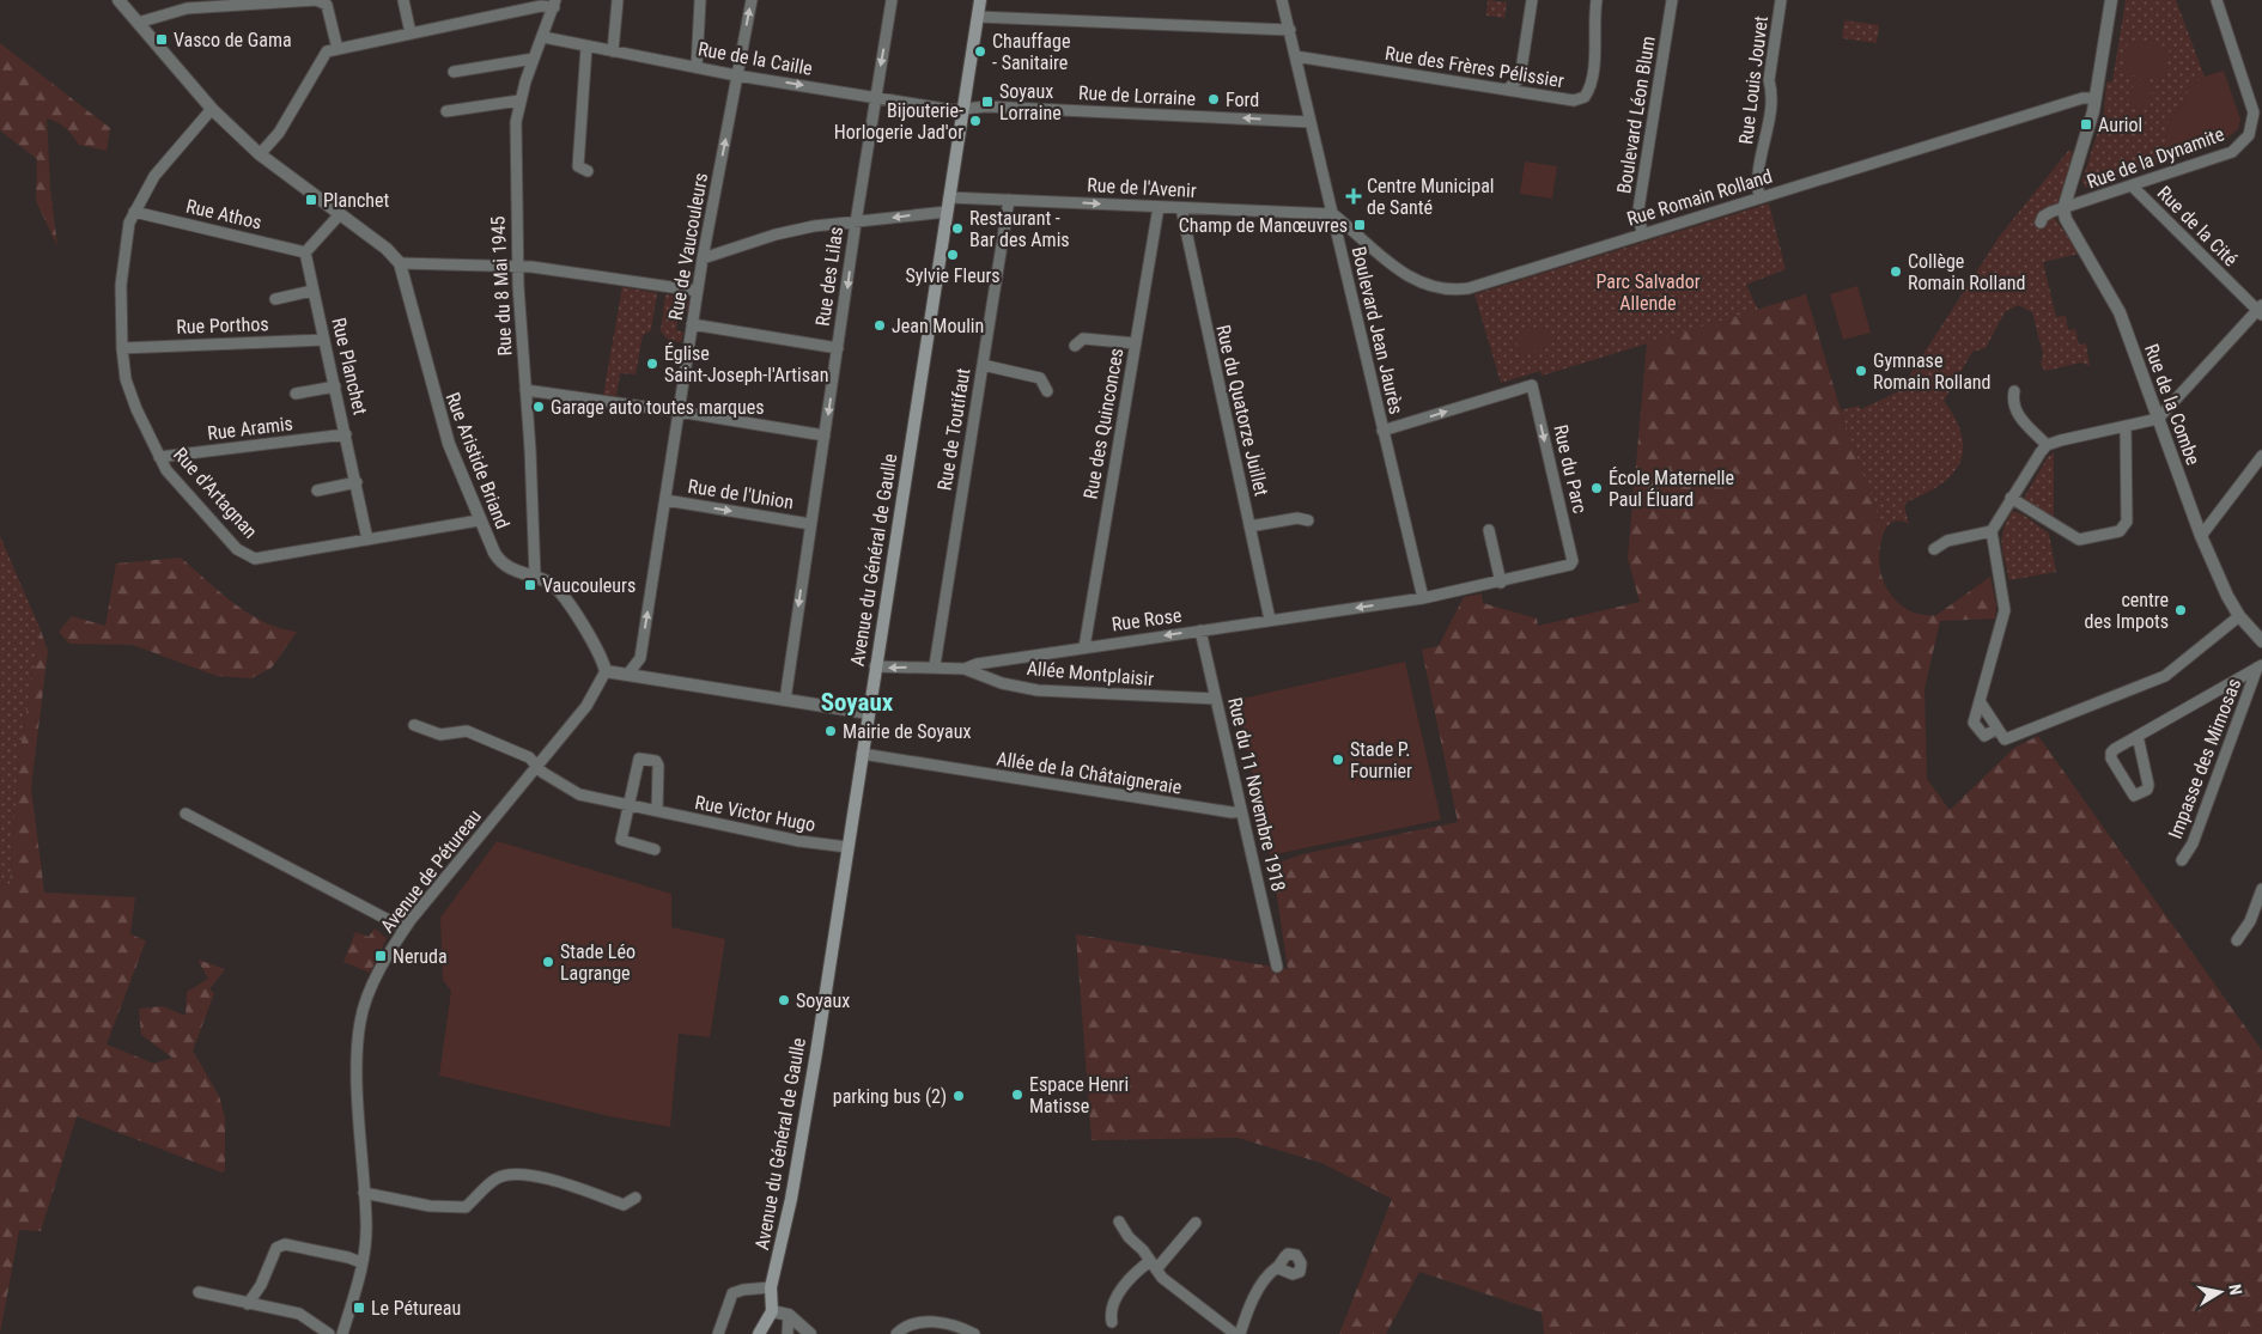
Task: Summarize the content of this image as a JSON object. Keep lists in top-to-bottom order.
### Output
{
  "streets": {
    "main road": ["Avenue du Général de Gaulle"],
    "street": [
      "Rue de la Caille",
      "Rue des Frères Pélissier",
      "Rue Louis Jouvet",
      "Rue de Lorraine",
      "Boulevard Léon Blum",
      "Rue de la Dynamite",
      "Rue de l'Avenir",
      "Rue Romain Rolland",
      "Rue Athos",
      "Rue de la Cité",
      "Rue de Vaucouleurs",
      "Rue des Lilas",
      "Rue du 8 Mai 1945",
      "Rue Porthos",
      "Boulevard Jean Jaurès",
      "Rue Planchet",
      "Rue de la Combe",
      "Rue du Quatorze Juillet",
      "Rue des Quinconces",
      "Rue Aramis",
      "Rue de Toutifaut",
      "Rue Aristide Briand",
      "Rue du Parc",
      "Rue d'Artagnan",
      "Rue de l'Union",
      "Rue Rose",
      "Allée Montplaisir",
      "Impasse des Mimosas",
      "Allée de la Châtaigneraie",
      "Rue du 11 Novembre 1918",
      "Rue Victor Hugo",
      "Avenue de Pétureau"
    ]
  },
  "crossings": [
    ["Rue de la Caille", "Rue de Lorraine"],
    ["Rue de la Caille", "Rue de Vaucouleurs"],
    ["Rue de la Caille", "Rue des Lilas"],
    ["Rue de la Caille", "Rue du 8 Mai 1945"],
    ["Rue de la Caille", "Avenue du Général de Gaulle"],
    ["Rue des Frères Pélissier", "Boulevard Jean Jaurès"],
    ["Rue Louis Jouvet", "Rue Romain Rolland"],
    ["Rue de Lorraine", "Boulevard Jean Jaurès"],
    ["Rue de Lorraine", "Avenue du Général de Gaulle"],
    ["Boulevard Léon Blum", "Rue Romain Rolland"],
    ["Rue de la Dynamite", "Rue de la Cité"],
    ["Rue de la Dynamite", "Rue de la Combe"],
    ["Rue de l'Avenir", "Rue Romain Rolland"],
    ["Rue de l'Avenir", "Boulevard Jean Jaurès"],
    ["Rue de l'Avenir", "Rue du Quatorze Juillet"],
    ["Rue de l'Avenir", "Rue des Quinconces"],
    ["Rue de l'Avenir", "Rue de Toutifaut"],
    ["Rue de l'Avenir", "Avenue du Général de Gaulle"],
    ["Rue Romain Rolland", "Boulevard Jean Jaurès"],
    ["Rue Athos", "Rue Planchet"],
    ["Rue Athos", "Rue d'Artagnan"],
    ["Rue de Vaucouleurs", "Rue de l'Union"],
    ["Rue des Lilas", "Rue de l'Union"],
    ["Rue du 8 Mai 1945", "Rue Aristide Briand"],
    ["Rue Porthos", "Rue Planchet"],
    ["Rue Porthos", "Rue d'Artagnan"],
    ["Boulevard Jean Jaurès", "Rue du Parc"],
    ["Boulevard Jean Jaurès", "Rue Rose"],
    ["Rue Planchet", "Rue Aramis"],
    ["Rue Planchet", "Rue d'Artagnan"],
    ["Rue du Quatorze Juillet", "Rue Rose"],
    ["Rue des Quinconces", "Rue Rose"],
    ["Rue Aramis", "Rue d'Artagnan"],
    ["Rue de Toutifaut", "Rue Rose"],
    ["Rue Aristide Briand", "Rue d'Artagnan"],
    ["Rue Aristide Briand", "Avenue de Pétureau"],
    ["Rue du Parc", "Rue Rose"],
    ["Avenue du Général de Gaulle", "Rue Rose"],
    ["Avenue du Général de Gaulle", "Allée de la Châtaigneraie"],
    ["Avenue du Général de Gaulle", "Rue Victor Hugo"],
    ["Rue Rose", "Allée Montplaisir"],
    ["Rue Rose", "Rue du 11 Novembre 1918"],
    ["Allée Montplaisir", "Rue du 11 Novembre 1918"],
    ["Allée de la Châtaigneraie", "Rue du 11 Novembre 1918"],
    ["Rue Victor Hugo", "Avenue de Pétureau"]
  ],
  "one_way": [
    "Rue de l'Avenir",
    "Rue de Vaucouleurs",
    "Rue des Lilas",
    "Rue Rose"
  ],
  "districts": ["Soyaux"],
  "parks": ["Parc Salvador Allende"],
  "places": {
    "transit": [
      "Vasco de Gama",
      "Soyaux Lorraine",
      "Auriol",
      "Planchet",
      "Champ de Manœuvres",
      "Vaucouleurs",
      "Neruda",
      "Le Pétureau"
    ],
    "other": [
      "Chauffage - Sanitaire",
      "Ford",
      "Bijouterie- Horlogerie Jad'or",
      "Restaurant - Bar des Amis",
      "Sylvie Fleurs",
      "Collège Romain Rolland",
      "Jean Moulin",
      "Église Saint-Joseph-l'Artisan",
      "Gymnase Romain Rolland",
      "Garage auto toutes marques",
      "École Maternelle Paul Éluard",
      "centre des Impots",
      "Mairie de Soyaux",
      "Stade P. Fournier",
      "Stade Léo Lagrange",
      "Soyaux",
      "Espace Henri Matisse",
      "parking bus (2)"
    ],
    "health": ["Centre Municipal de Santé"]
  },
  "north": "right"
}
